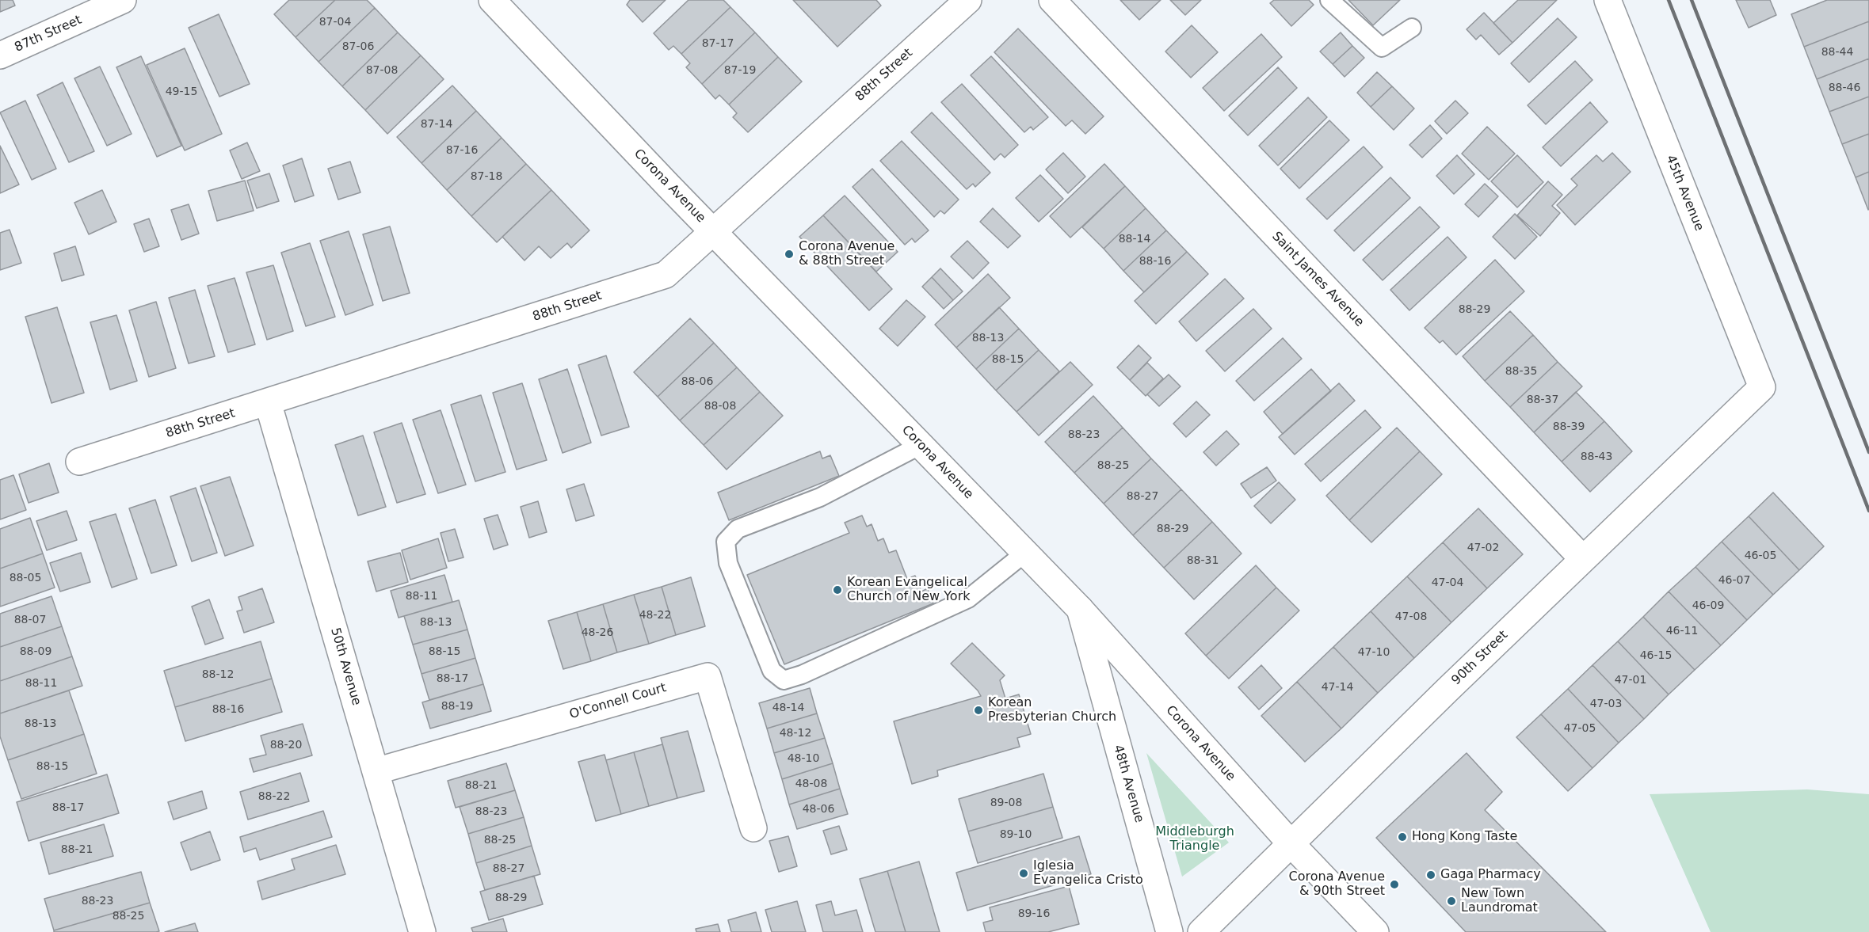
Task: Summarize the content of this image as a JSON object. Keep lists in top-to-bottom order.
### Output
{
  "streets": {
    "street": [
      "87th Street",
      "88th Street",
      "Corona Avenue",
      "45th Avenue",
      "Saint James Avenue",
      "90th Street",
      "50th Avenue",
      "O'Connell Court",
      "48th Avenue"
    ]
  },
  "crossings": [
    ["88th Street", "Corona Avenue"],
    ["88th Street", "50th Avenue"],
    ["Corona Avenue", "90th Street"],
    ["Corona Avenue", "48th Avenue"],
    ["45th Avenue", "90th Street"],
    ["Saint James Avenue", "90th Street"],
    ["50th Avenue", "O'Connell Court"]
  ],
  "parks": ["Middleburgh Triangle"],
  "places": [
    "Corona Avenue & 88th Street",
    "Korean Evangelical Church of New York",
    "Korean Presbyterian Church",
    "Hong Kong Taste",
    "Iglesia Evangelica Cristo",
    "Gaga Pharmacy",
    "Corona Avenue & 90th Street",
    "New Town Laundromat"
  ],
  "house_numbers": [
    "87-04",
    "87-17",
    "87-06",
    "88-44",
    "87-08",
    "87-19",
    "88-46",
    "49-15",
    "87-14",
    "87-16",
    "87-18",
    "88-14",
    "88-16",
    "88-29",
    "88-13",
    "88-15",
    "88-35",
    "88-06",
    "88-37",
    "88-08",
    "88-39",
    "88-23",
    "88-43",
    "88-25",
    "88-27",
    "88-29",
    "47-02",
    "46-05",
    "88-31",
    "88-05",
    "46-07",
    "47-04",
    "88-11",
    "46-09",
    "48-22",
    "47-08",
    "88-07",
    "88-13",
    "46-11",
    "48-26",
    "88-09",
    "88-15",
    "47-10",
    "46-15",
    "88-12",
    "88-17",
    "47-01",
    "88-11",
    "47-14",
    "47-03",
    "88-19",
    "48-14",
    "88-16",
    "88-13",
    "47-05",
    "48-12",
    "88-20",
    "48-10",
    "88-15",
    "48-08",
    "88-21",
    "88-22",
    "89-08",
    "88-17",
    "48-06",
    "88-23",
    "89-10",
    "88-25",
    "88-21",
    "88-27",
    "88-29",
    "88-23",
    "89-16",
    "88-25"
  ]
}
